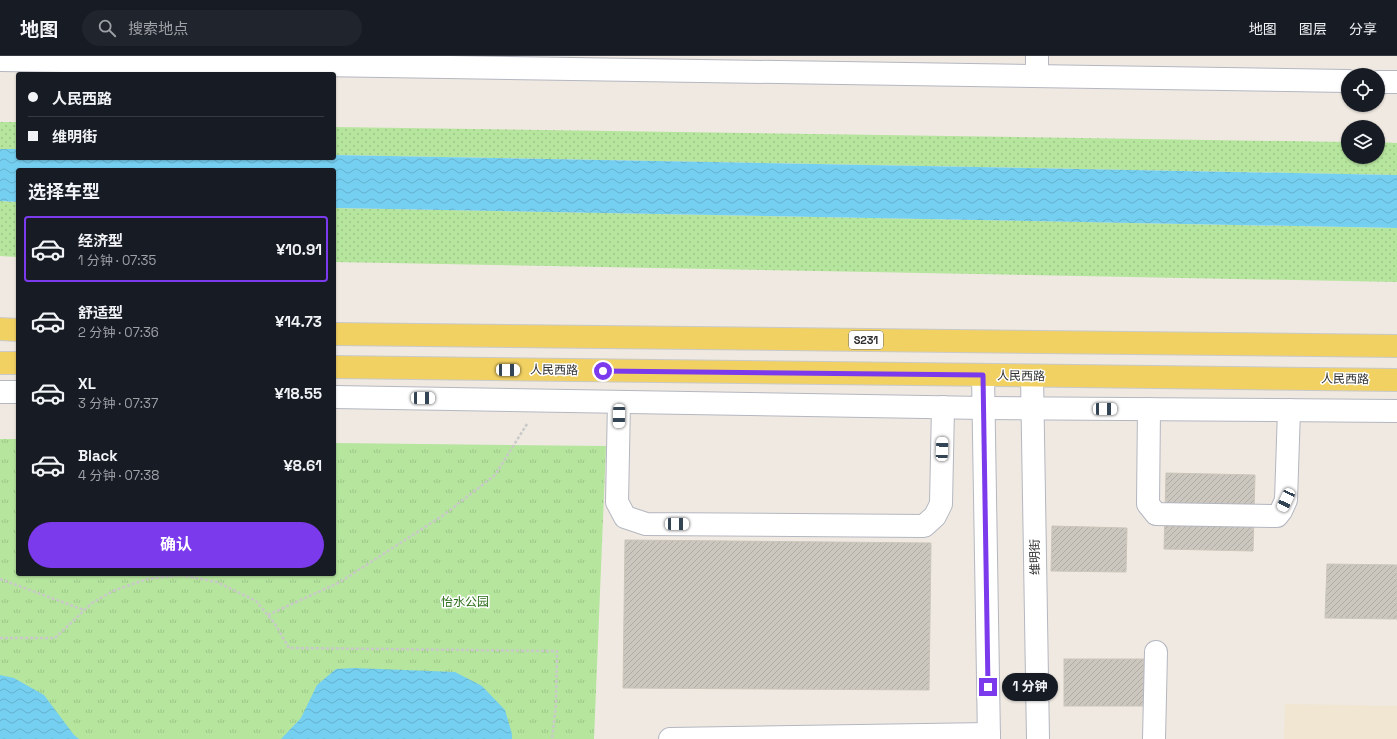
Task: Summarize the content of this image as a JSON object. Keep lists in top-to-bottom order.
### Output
{
  "streets": {
    "main road": ["S231", "人民西路"],
    "street": ["维明街"]
  },
  "crossings": [
    ["人民西路", "维明街"]
  ],
  "parks": ["怡水公园"],
  "page": {
    "header": "地图",
    "search": "搜索地点",
    "nav": ["地图", "图层", "分享"],
    "banner": ["人民西路", "维明街"],
    "heading": "选择车型",
    "list": [
      {
        "name": "经济型",
        "note": "1 分钟 · 07:35",
        "value": "¥10.91"
      },
      {
        "name": "舒适型",
        "note": "2 分钟 · 07:36",
        "value": "¥14.73"
      },
      {
        "name": "XL",
        "note": "3 分钟 · 07:37",
        "value": "¥18.55"
      },
      {
        "name": "Black",
        "note": "4 分钟 · 07:38",
        "value": "¥8.61"
      }
    ],
    "buttons": "确认",
    "bubble": "1 分钟"
  }
}
